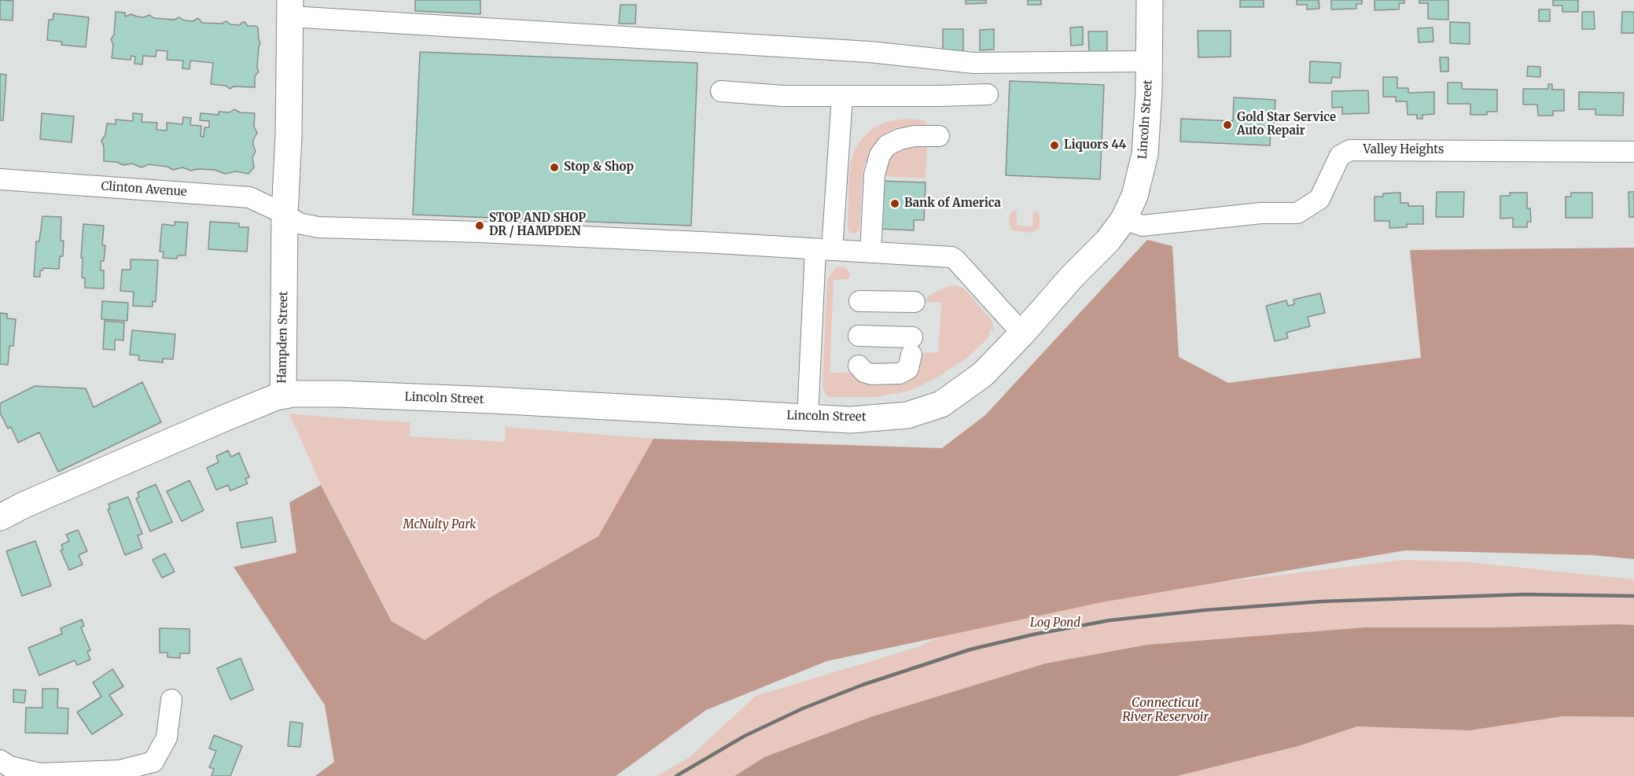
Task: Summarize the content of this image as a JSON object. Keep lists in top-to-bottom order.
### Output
{
  "streets": {
    "main road": ["Lincoln Street", "Hampden Street"],
    "street": ["Valley Heights", "Clinton Avenue"]
  },
  "crossings": [
    ["Lincoln Street", "Valley Heights"],
    ["Lincoln Street", "Clinton Avenue"],
    ["Lincoln Street", "Hampden Street"],
    ["Clinton Avenue", "Hampden Street"]
  ],
  "water": ["Connecticut River Reservoir"],
  "parks": ["McNulty Park", "Log Pond"],
  "places": [
    "Gold Star Service Auto Repair",
    "Liquors 44",
    "Stop & Shop",
    "Bank of America",
    "STOP AND SHOP DR / HAMPDEN"
  ]
}
